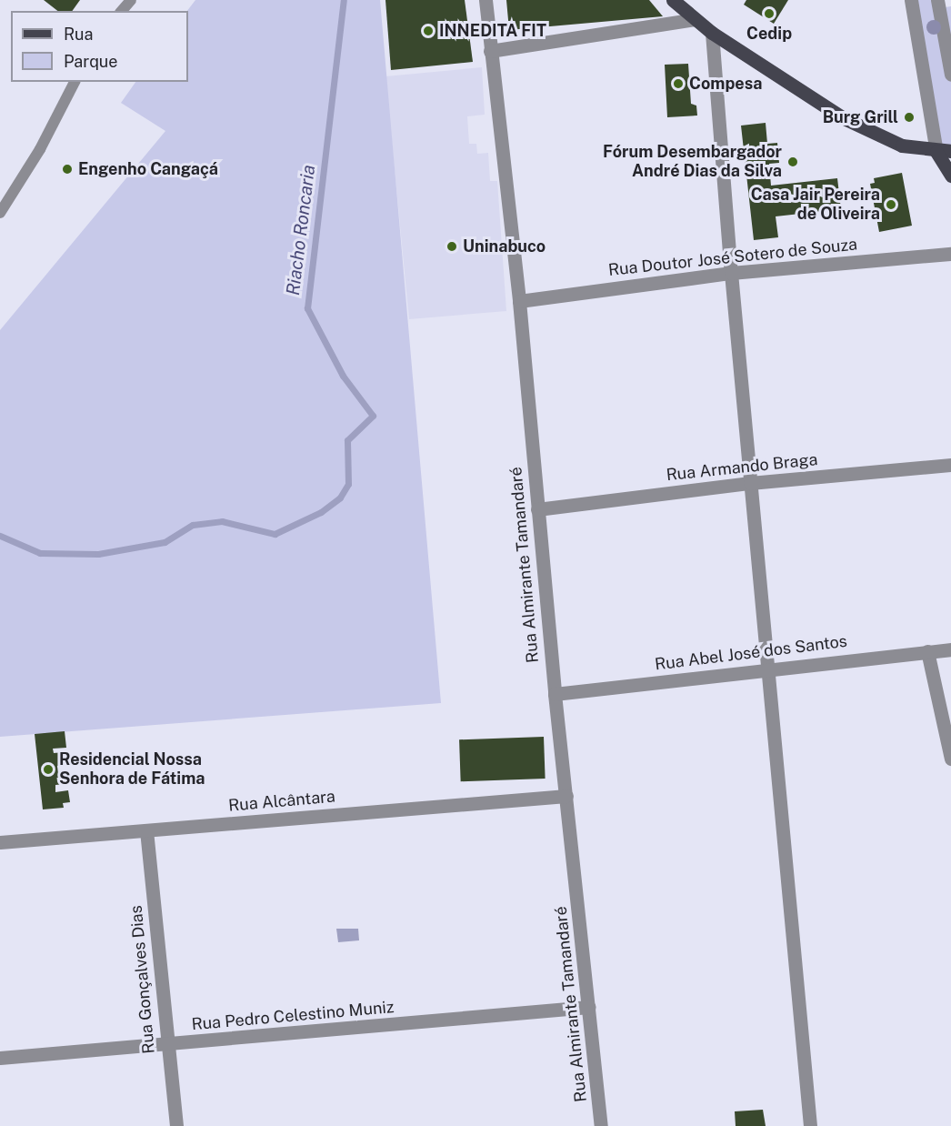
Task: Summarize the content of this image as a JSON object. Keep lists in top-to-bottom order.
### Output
{
  "streets": {
    "street": [
      "Rua Doutor José Sotero de Souza",
      "Rua Armando Braga",
      "Rua Almirante Tamandaré",
      "Rua Abel José dos Santos",
      "Rua Alcântara",
      "Rua Gonçalves Dias",
      "Rua Pedro Celestino Muniz"
    ]
  },
  "crossings": [
    ["Rua Doutor José Sotero de Souza", "Rua Almirante Tamandaré"],
    ["Rua Armando Braga", "Rua Almirante Tamandaré"],
    ["Rua Almirante Tamandaré", "Rua Abel José dos Santos"],
    ["Rua Almirante Tamandaré", "Rua Alcântara"],
    ["Rua Almirante Tamandaré", "Rua Pedro Celestino Muniz"],
    ["Rua Alcântara", "Rua Gonçalves Dias"],
    ["Rua Gonçalves Dias", "Rua Pedro Celestino Muniz"]
  ],
  "water": ["Riacho Roncaria"],
  "places": [
    "Cedip",
    "INNEDITA FIT",
    "Compesa",
    "Burg Grill",
    "Fórum Desembargador André Dias da Silva",
    "Engenho Cangaçá",
    "Casa Jair Pereira de Oliveira",
    "Uninabuco",
    "Residencial Nossa Senhora de Fátima"
  ],
  "legend": ["Rua", "Parque"]
}
